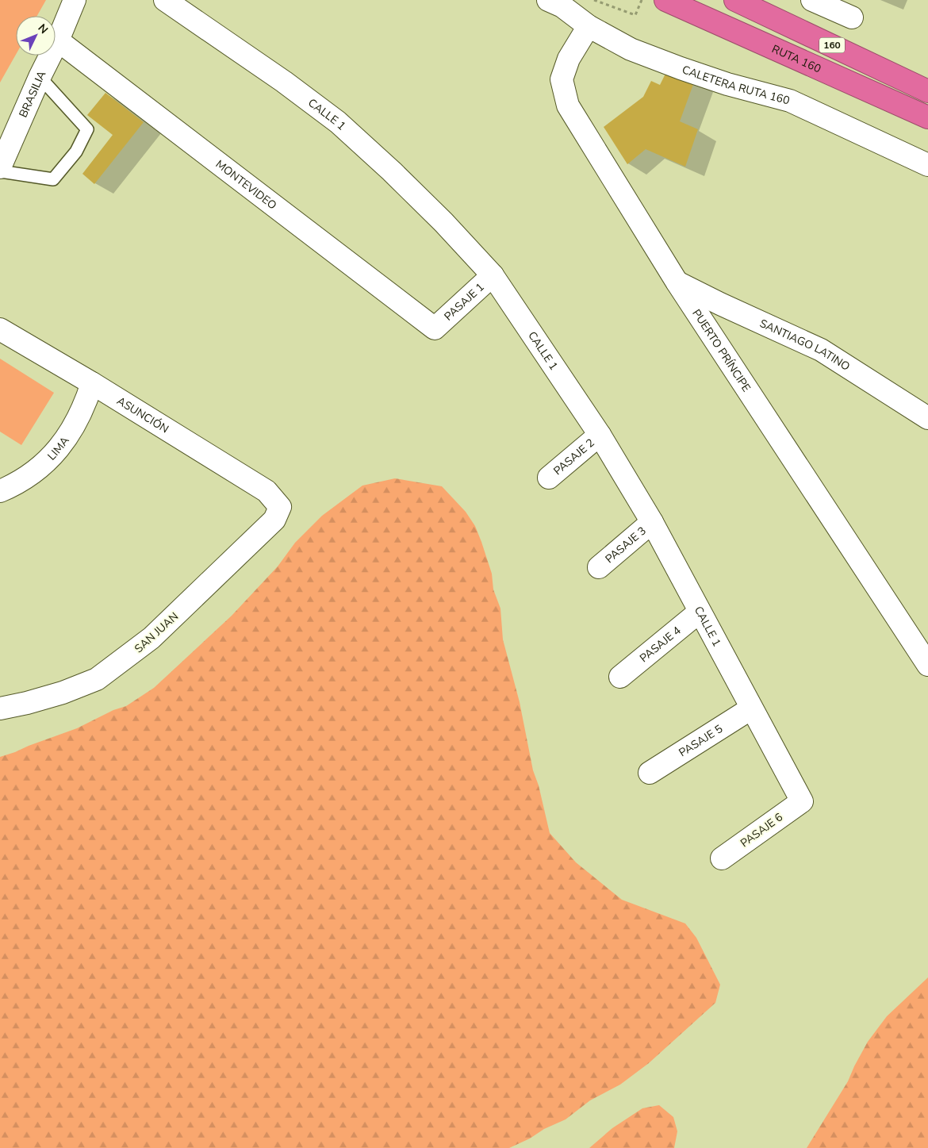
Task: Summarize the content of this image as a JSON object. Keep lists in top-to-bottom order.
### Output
{
  "streets": {
    "highway": ["160", "RUTA 160"],
    "street": [
      "CALETERA RUTA 160",
      "BRASILIA",
      "CALLE 1",
      "MONTEVIDEO",
      "PASAJE 1",
      "SANTIAGO LATINO",
      "PUERTO PRÍNCIPE",
      "ASUNCIÓN",
      "LIMA",
      "PASAJE 2",
      "PASAJE 3",
      "SAN JUAN",
      "PASAJE 4",
      "PASAJE 5",
      "PASAJE 6"
    ]
  },
  "crossings": [
    ["CALETERA RUTA 160", "PUERTO PRÍNCIPE"],
    ["BRASILIA", "MONTEVIDEO"],
    ["CALLE 1", "PASAJE 1"],
    ["CALLE 1", "PASAJE 2"],
    ["CALLE 1", "PASAJE 3"],
    ["CALLE 1", "PASAJE 4"],
    ["CALLE 1", "PASAJE 5"],
    ["CALLE 1", "PASAJE 6"],
    ["MONTEVIDEO", "PASAJE 1"],
    ["SANTIAGO LATINO", "PUERTO PRÍNCIPE"],
    ["ASUNCIÓN", "LIMA"],
    ["ASUNCIÓN", "SAN JUAN"]
  ],
  "north": "top right"
}
